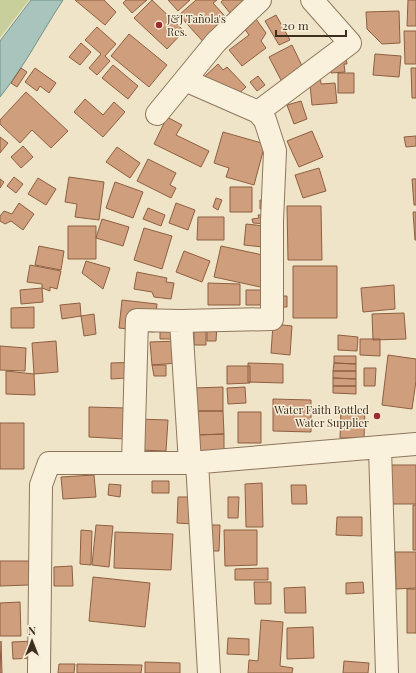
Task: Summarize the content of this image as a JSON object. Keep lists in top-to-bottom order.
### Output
{
  "places": ["J&J Tañola's Res.", "Water Faith Bottled Water Supplier"],
  "scale_bar": "20 m",
  "north": "top"
}
